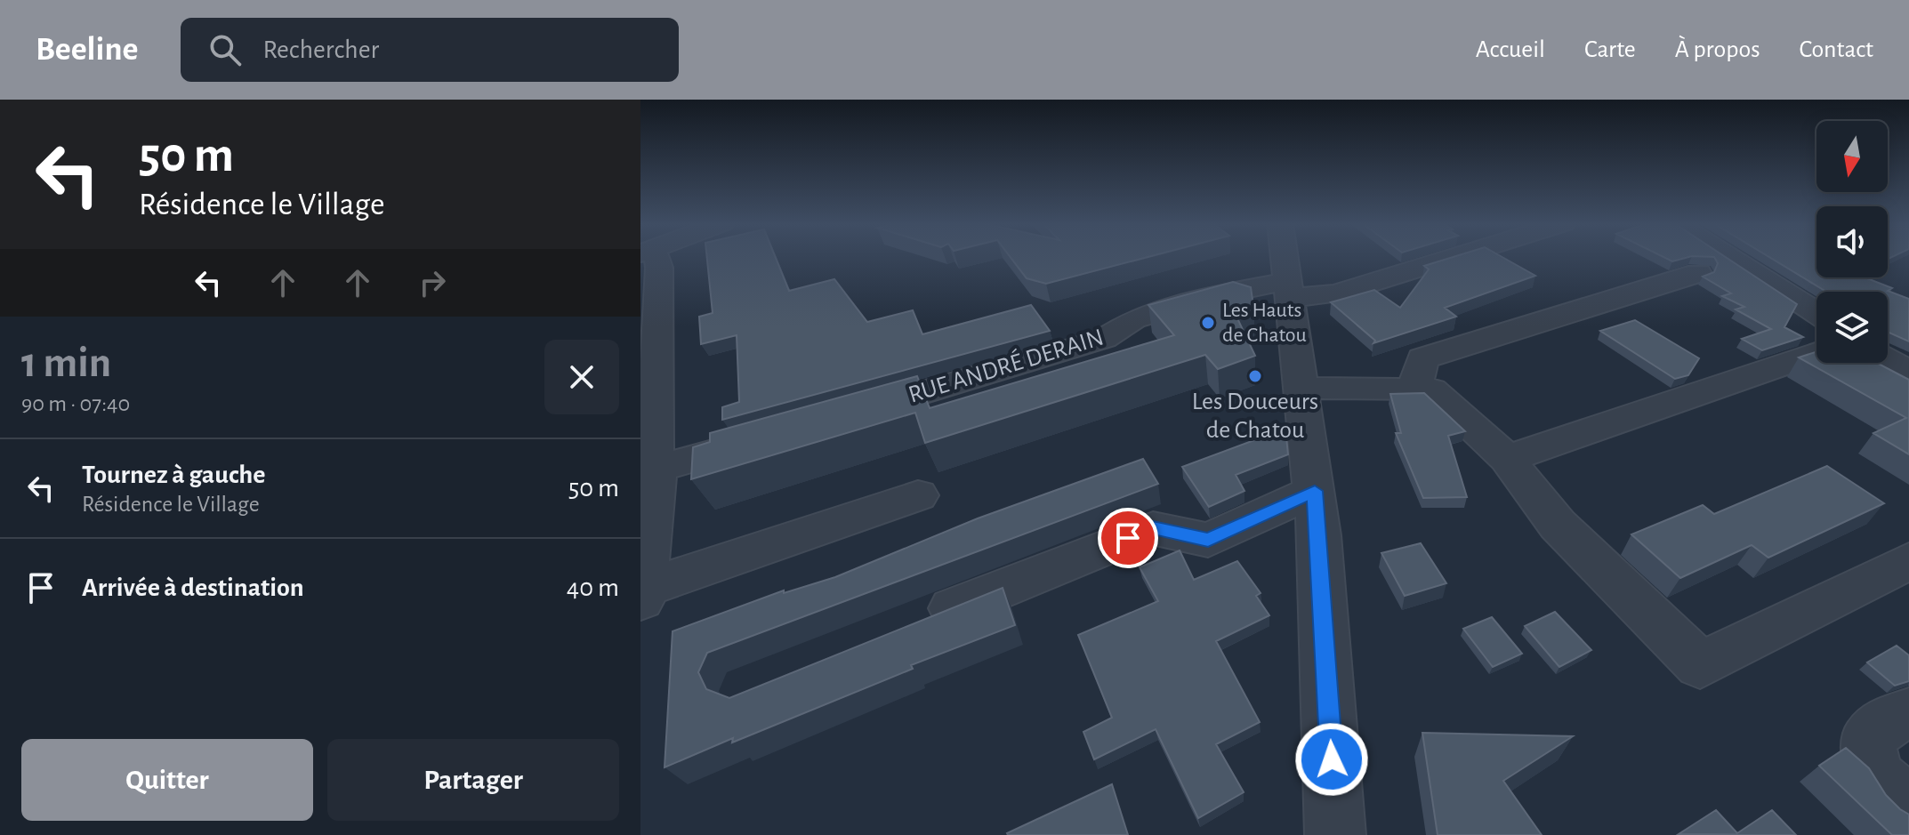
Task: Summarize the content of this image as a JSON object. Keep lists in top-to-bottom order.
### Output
{
  "streets": {
    "street": ["RUE ANDRÉ DERAIN"]
  },
  "places": ["Les Hauts de Chatou", "Les Douceurs de Chatou"],
  "north": "bottom",
  "page": {
    "header": "Beeline",
    "search": "Rechercher",
    "nav": [
      "Accueil",
      "Carte",
      "À propos",
      "Contact"
    ],
    "turn": ["50 m", "Résidence le Village"],
    "heading": ["1 min", "90 m · 07:40"],
    "list": [
      {
        "name": "Tournez à gauche",
        "note": "Résidence le Village",
        "value": "50 m"
      },
      {
        "name": "Arrivée à destination",
        "value": "40 m"
      }
    ],
    "buttons": ["Quitter", "Partager"]
  }
}
